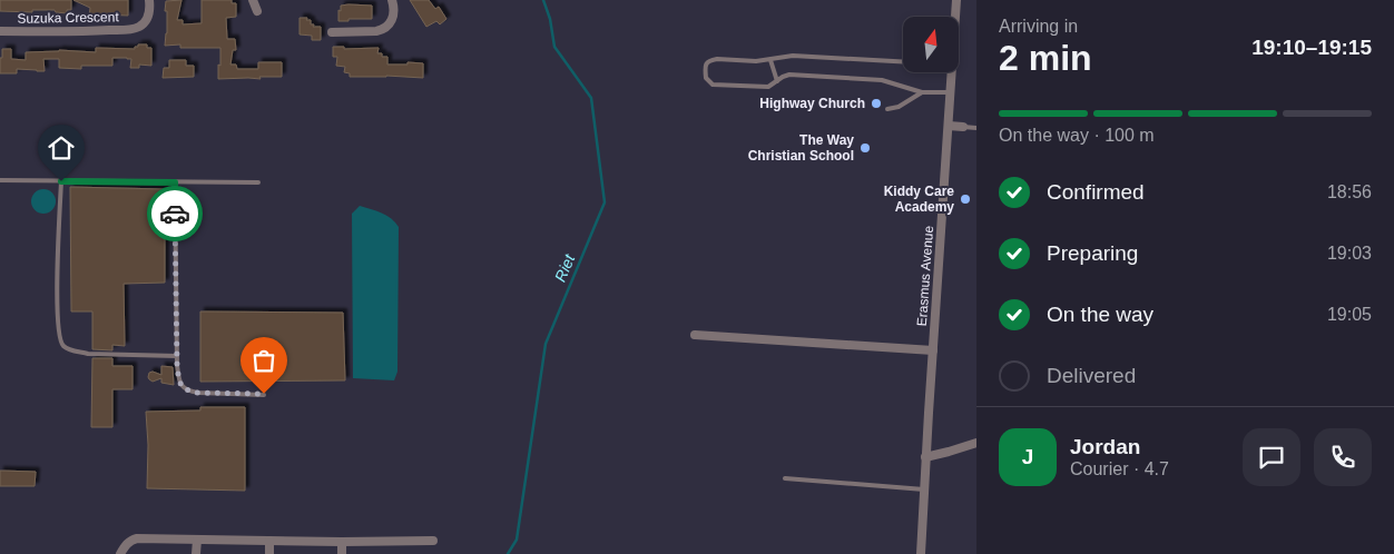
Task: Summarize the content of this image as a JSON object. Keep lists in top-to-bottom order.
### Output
{
  "streets": {
    "street": ["Suzuka Crescent", "Erasmus Avenue"]
  },
  "water": ["Riet"],
  "places": ["Highway Church", "The Way Christian School", "Kiddy Care Academy"],
  "north": "top",
  "page": {
    "heading": ["2 min", "Arriving in", "19:10–19:15"],
    "panel": ["Jordan", "Courier · 4.7"],
    "bar": "On the way · 100 m",
    "list": [
      ["Confirmed", "18:56"],
      ["Preparing", "19:03"],
      ["On the way", "19:05"],
      "Delivered"
    ],
    "round": "J"
  }
}
